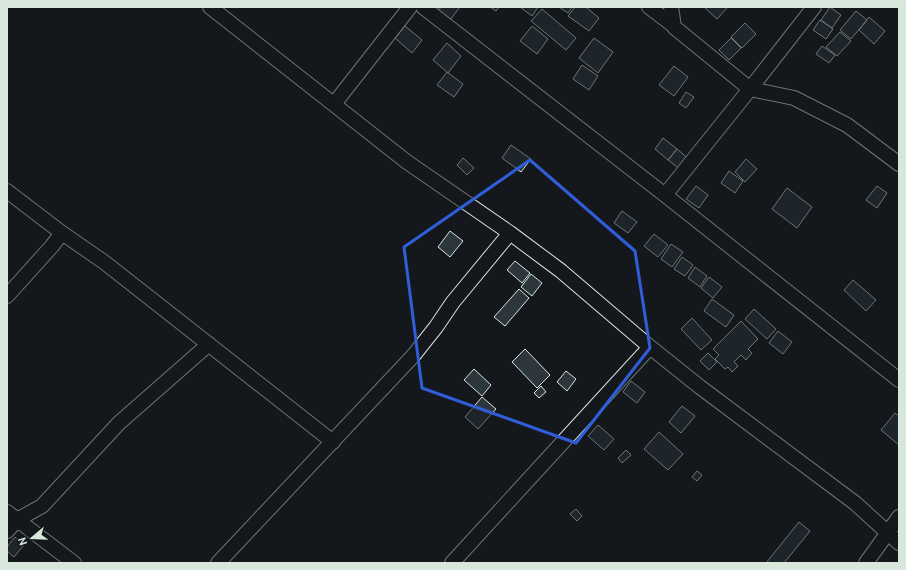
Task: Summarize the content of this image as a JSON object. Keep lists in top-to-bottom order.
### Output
{
  "north": "left"
}
